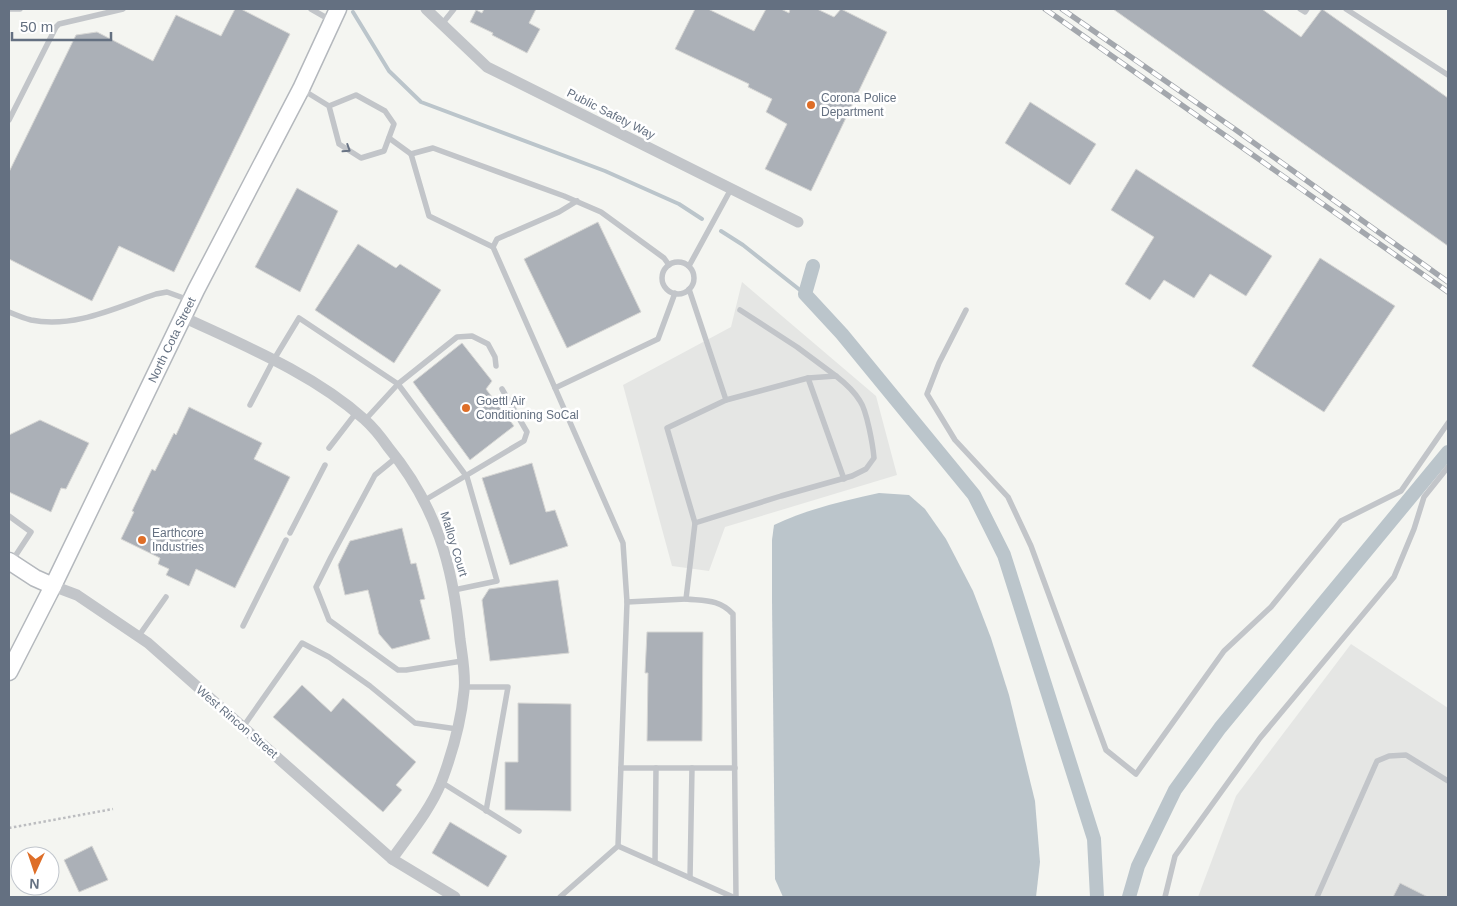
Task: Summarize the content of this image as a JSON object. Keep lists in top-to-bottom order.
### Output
{
  "streets": {
    "street": [
      "Public Safety Way",
      "North Cota Street",
      "Malloy Court",
      "West Rincon Street"
    ]
  },
  "crossings": [
    ["North Cota Street", "Malloy Court"],
    ["North Cota Street", "West Rincon Street"],
    ["Malloy Court", "West Rincon Street"]
  ],
  "places": ["Corona Police Department", "Goettl Air Conditioning SoCal", "Earthcore Industries"],
  "scale_bar": "50 m",
  "north": "bottom"
}
